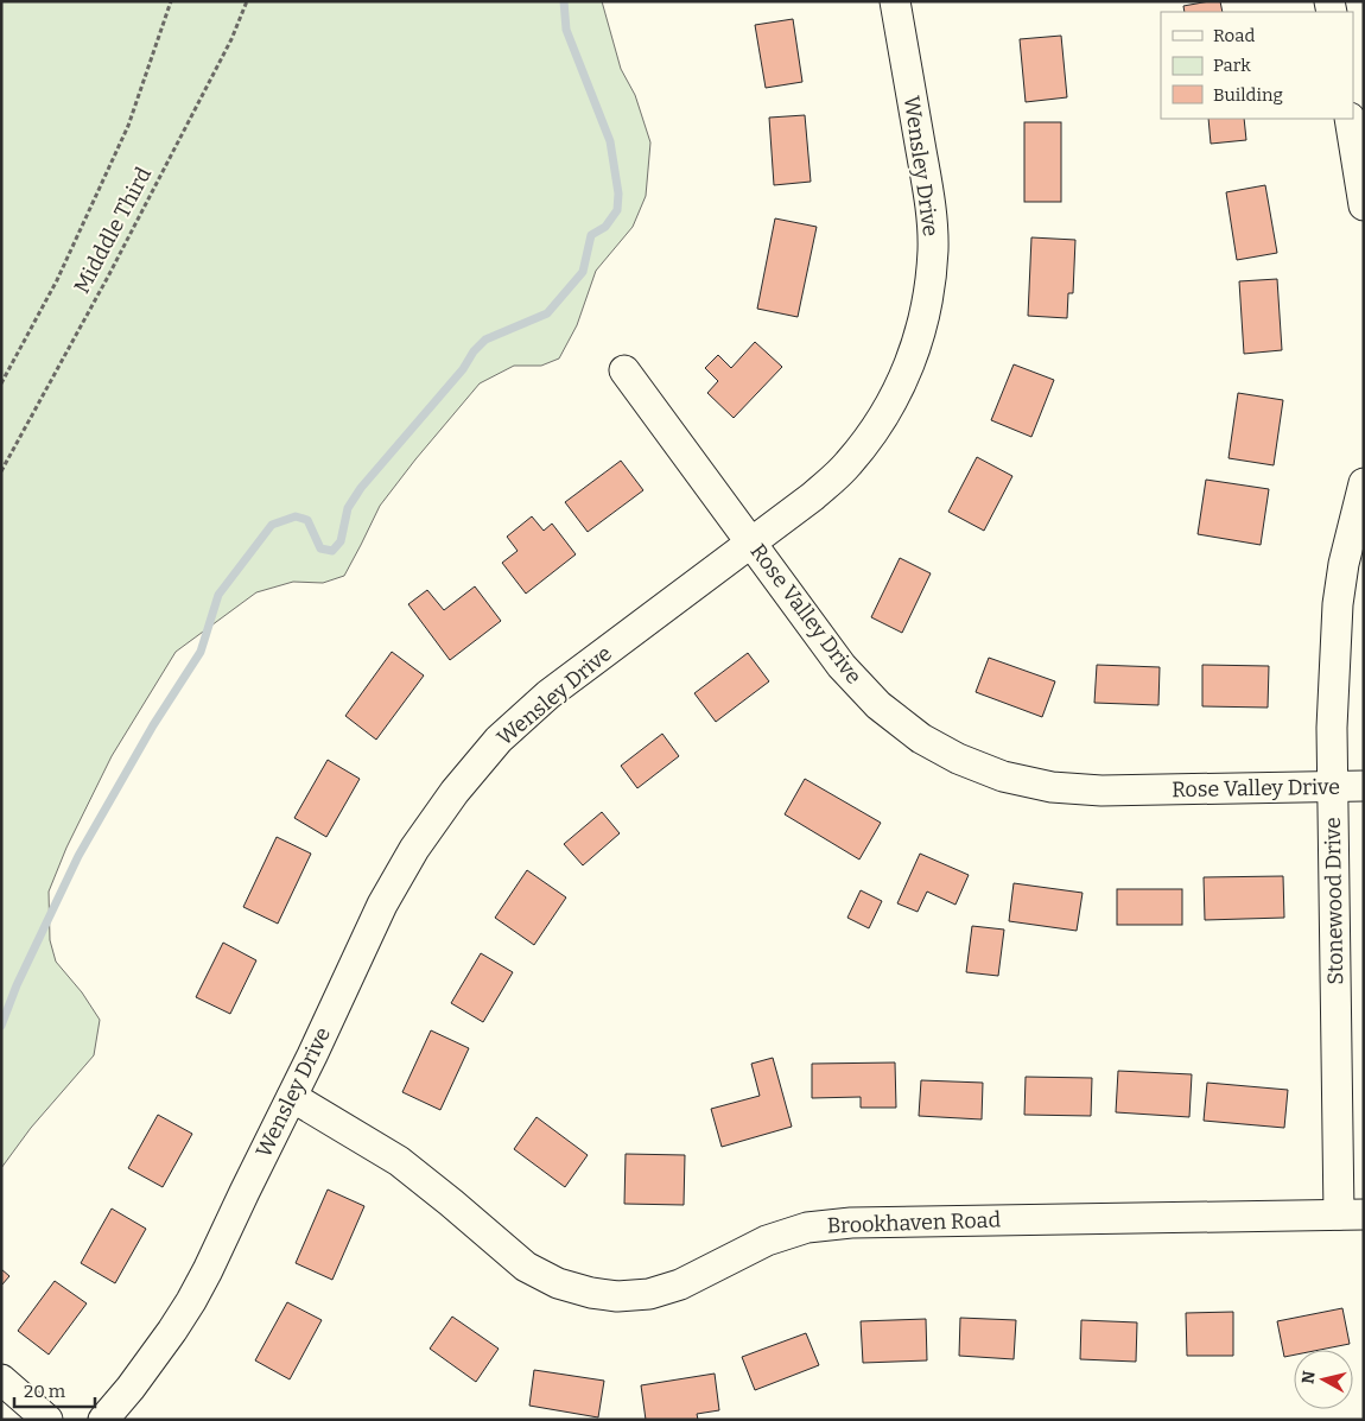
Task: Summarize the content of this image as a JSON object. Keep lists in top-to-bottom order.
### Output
{
  "streets": {
    "street": [
      "Wensley Drive",
      "Rose Valley Drive",
      "Stonewood Drive",
      "Brookhaven Road"
    ],
    "path": ["Midddle Third"]
  },
  "crossings": [
    ["Wensley Drive", "Rose Valley Drive"],
    ["Wensley Drive", "Brookhaven Road"],
    ["Rose Valley Drive", "Stonewood Drive"],
    ["Stonewood Drive", "Brookhaven Road"]
  ],
  "legend": ["Road", "Park", "Building"],
  "scale_bar": "20 m",
  "north": "left"
}
